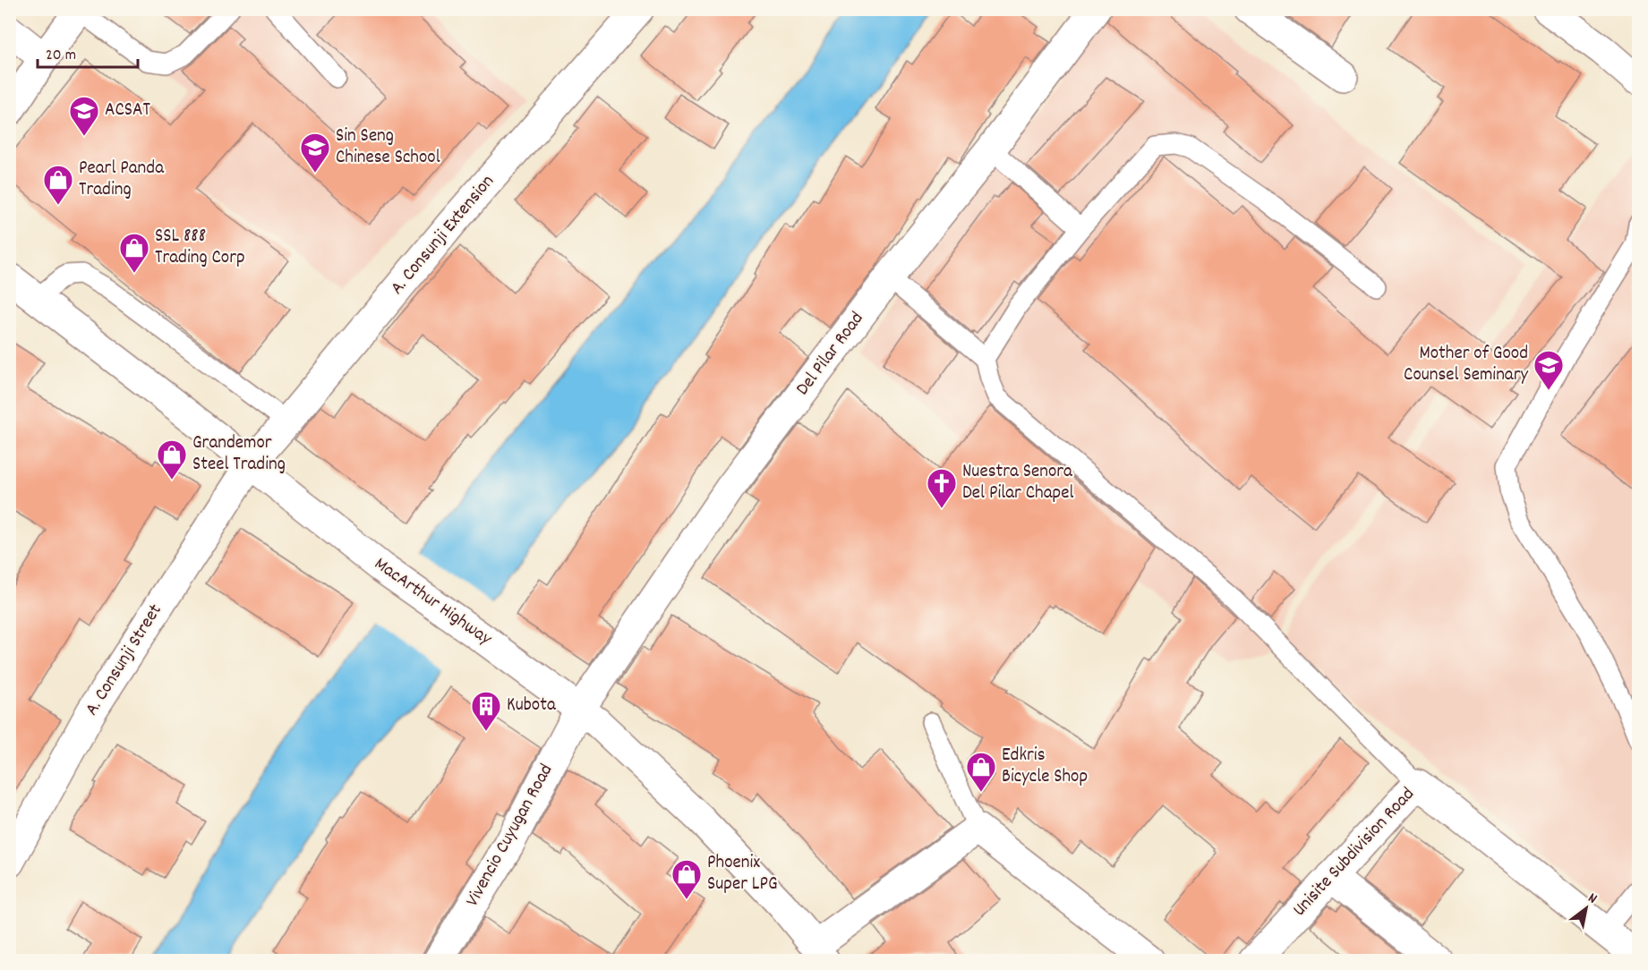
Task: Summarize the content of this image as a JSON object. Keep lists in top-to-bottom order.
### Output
{
  "streets": {
    "main road": [
      "A. Consunji Extension",
      "Del Pilar Road",
      "MacArthur Highway",
      "A. Consunji Street",
      "Vivencio Cuyugan Road",
      "Unisite Subdivision Road"
    ]
  },
  "crossings": [
    ["A. Consunji Extension", "MacArthur Highway"],
    ["A. Consunji Extension", "A. Consunji Street"],
    ["Del Pilar Road", "MacArthur Highway"],
    ["Del Pilar Road", "Vivencio Cuyugan Road"],
    ["MacArthur Highway", "A. Consunji Street"],
    ["MacArthur Highway", "Vivencio Cuyugan Road"]
  ],
  "places": {
    "school or university": ["ACSAT", "Sin Seng Chinese School", "Mother of Good Counsel Seminary"],
    "shop": [
      "Pearl Panda Trading",
      "SSL 888 Trading Corp",
      "Grandemor Steel Trading",
      "Edkris Bicycle Shop",
      "Phoenix Super LPG"
    ],
    "church": ["Nuestra Senora Del Pilar Chapel"],
    "building": ["Kubota"]
  },
  "scale_bar": "20 m",
  "north": "top right"
}
